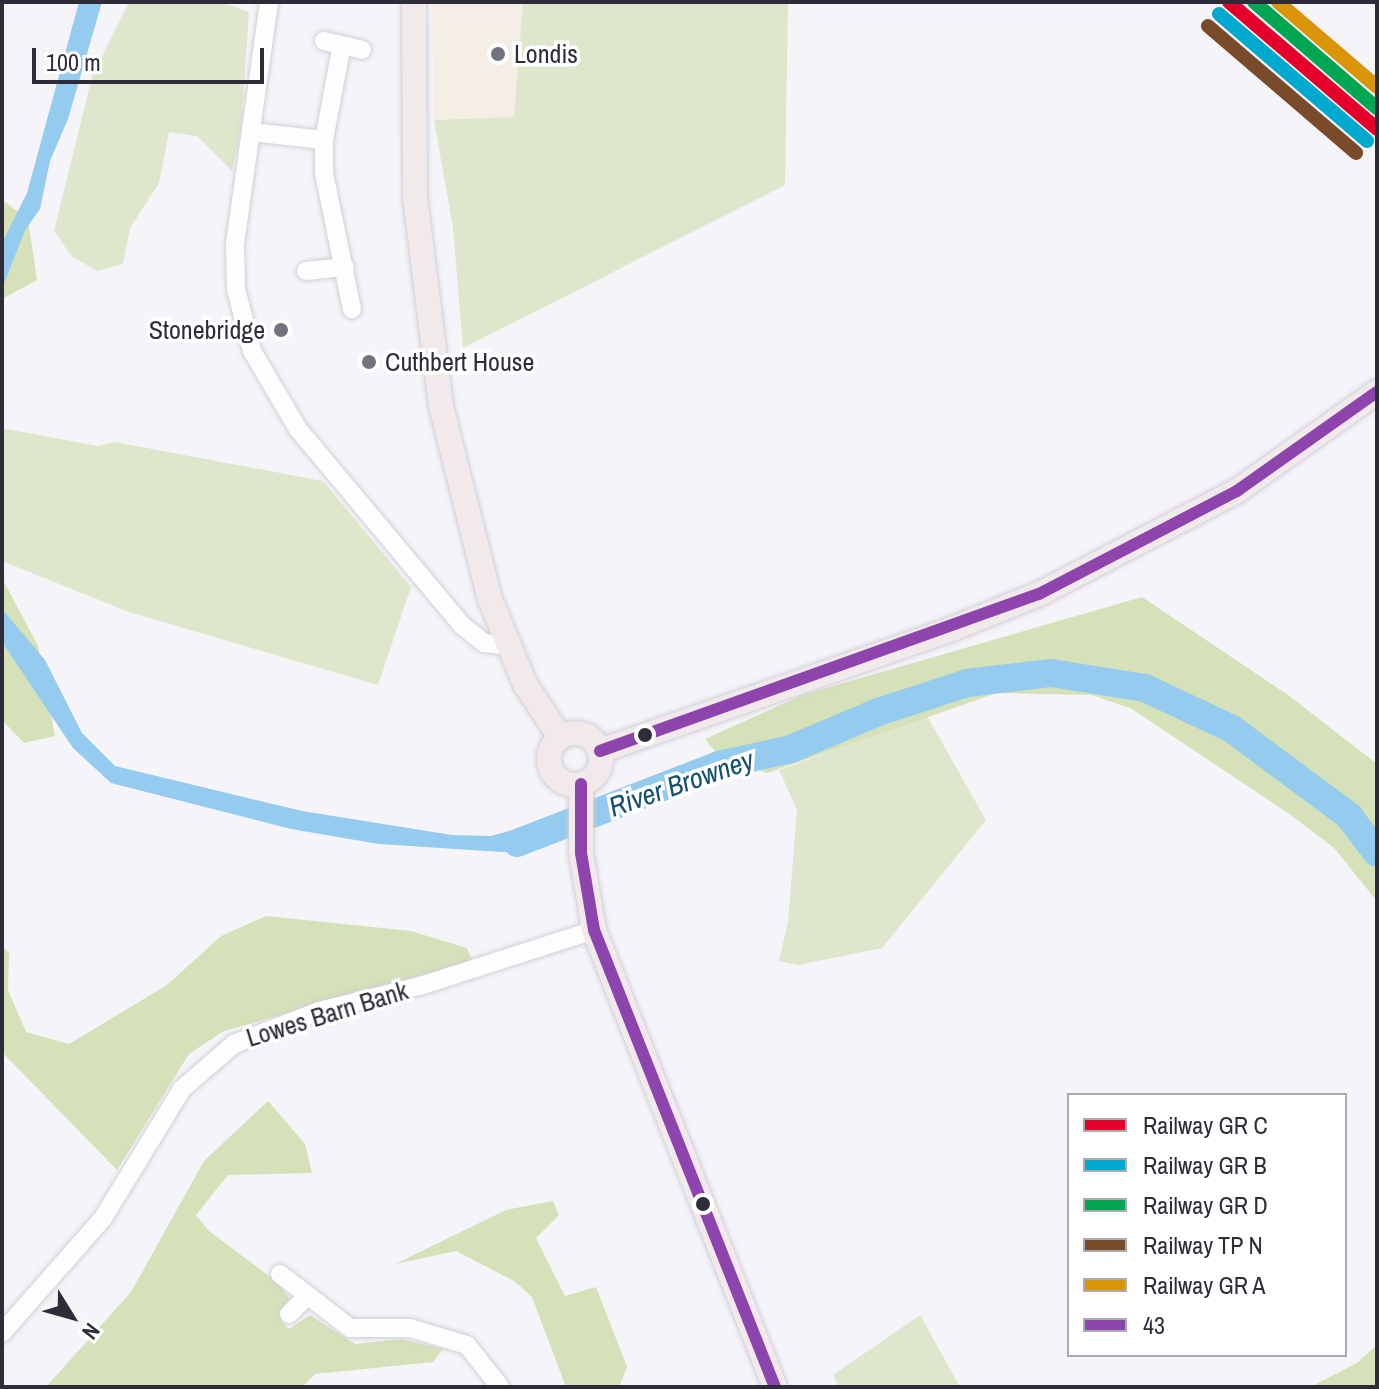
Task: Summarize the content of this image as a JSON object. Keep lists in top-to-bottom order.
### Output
{
  "streets": {
    "street": ["Lowes Barn Bank"]
  },
  "water": ["River Browney"],
  "places": ["Londis", "Stonebridge", "Cuthbert House"],
  "lines": ["transit line 43"],
  "legend": [
    "Railway GR C",
    "Railway GR B",
    "Railway GR D",
    "Railway TP N",
    "Railway GR A",
    "43"
  ],
  "scale_bar": "100 m",
  "north": "bottom right"
}
